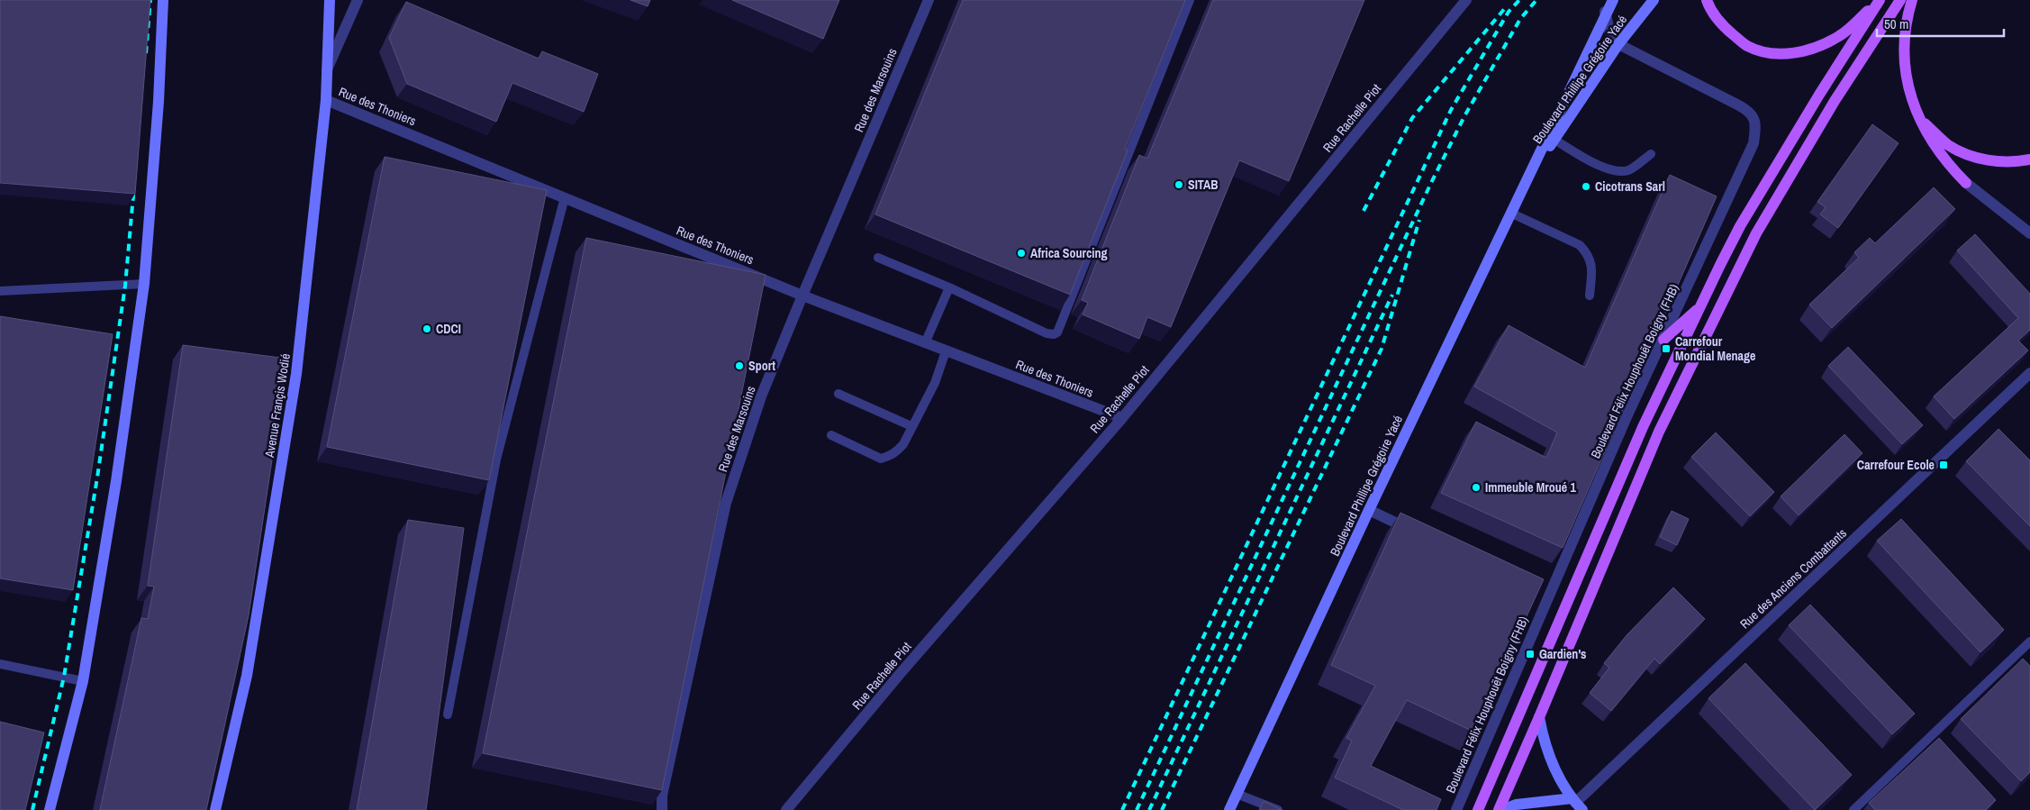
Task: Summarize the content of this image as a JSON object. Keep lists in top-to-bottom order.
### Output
{
  "streets": {
    "street": [
      "Boulevard Phillipe Grégoire Yacé",
      "Rue des Marsouins",
      "Rue des Thoniers",
      "Rue Rachelle Piot",
      "Boulevard Félix Houphouët Boigny (FHB)",
      "Avenue Françis Wodié",
      "Rue des Anciens Combattants"
    ]
  },
  "crossings": [
    ["Boulevard Phillipe Grégoire Yacé", "Boulevard Félix Houphouët Boigny (FHB)"],
    ["Rue des Marsouins", "Rue des Thoniers"],
    ["Rue des Thoniers", "Rue Rachelle Piot"],
    ["Rue des Thoniers", "Avenue Françis Wodié"]
  ],
  "places": {
    "other": [
      "SITAB",
      "Cicotrans Sarl",
      "Africa Sourcing",
      "CDCI",
      "Sport",
      "Immeuble Mroué 1"
    ],
    "transit": ["Carrefour Mondial Menage", "Carrefour Ecole", "Gardien's"]
  },
  "scale_bar": "50 m"
}
